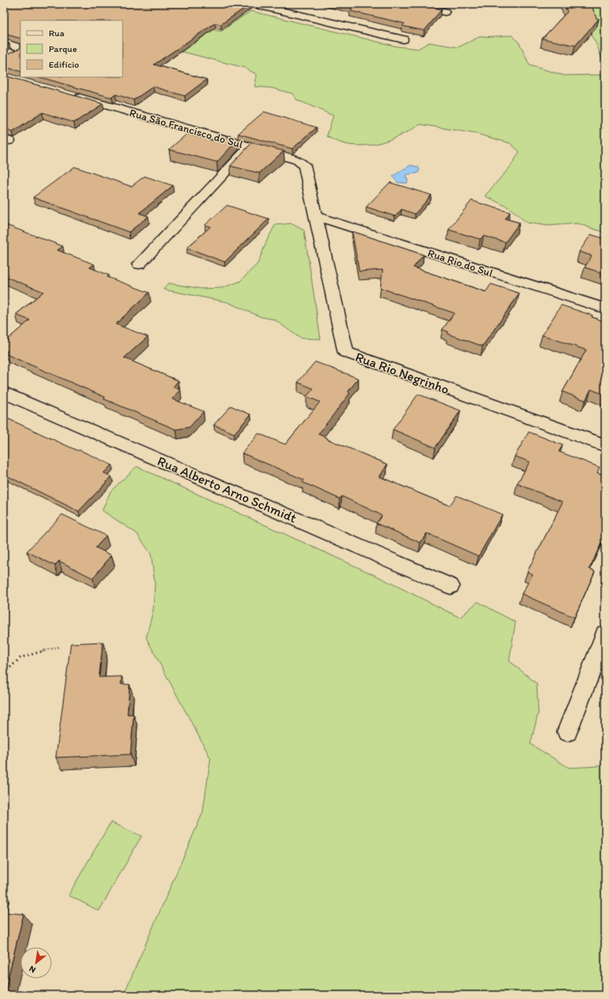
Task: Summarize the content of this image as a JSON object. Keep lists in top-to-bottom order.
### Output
{
  "streets": {
    "street": [
      "Rua São Francisco do Sul",
      "Rua Rio do Sul",
      "Rua Rio Negrinho",
      "Rua Alberto Arno Schmidt"
    ]
  },
  "crossings": [
    ["Rua São Francisco do Sul", "Rua Rio Negrinho"],
    ["Rua Rio do Sul", "Rua Rio Negrinho"]
  ],
  "legend": ["Rua", "Parque", "Edifício"],
  "north": "bottom left"
}
